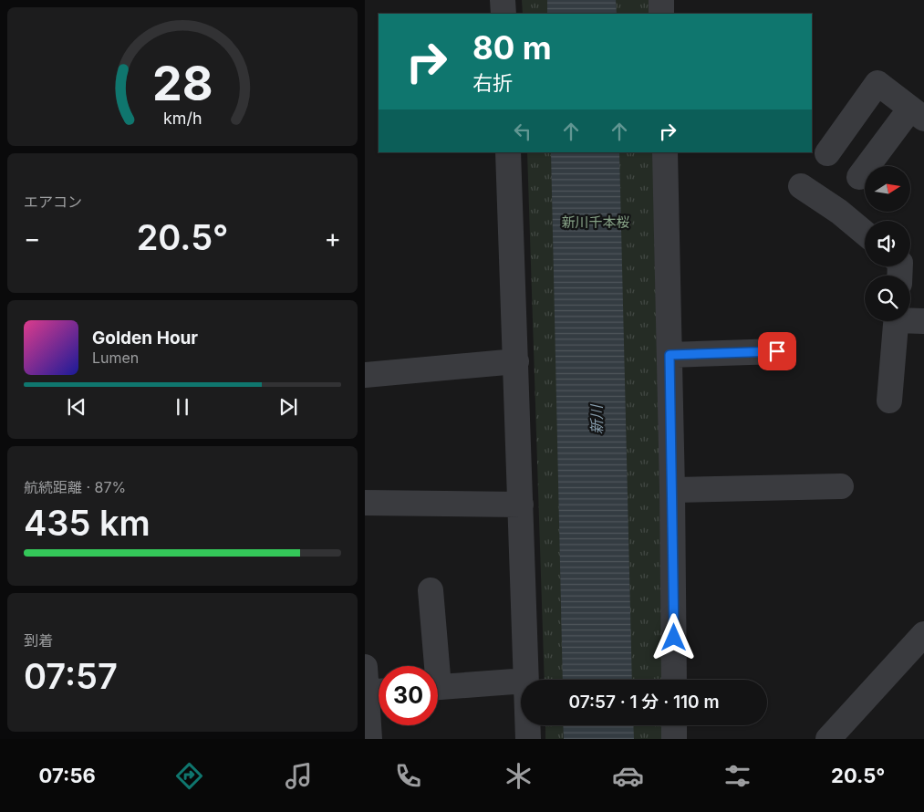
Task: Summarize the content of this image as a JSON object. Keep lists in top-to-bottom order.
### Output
{
  "water": ["新川"],
  "parks": ["新川千本桜"],
  "north": "right",
  "page": {
    "turn": ["80 m", "右折"],
    "tile": [
      "エアコン",
      ["航続距離 · 87%", "435 km"],
      ["到着", "07:57"]
    ],
    "heat": ["−", "20.5°", "+"],
    "song": ["Golden Hour", "Lumen"],
    "limit": "30",
    "trip": "07:57 · 1 分 · 110 m",
    "tabs": ["07:56", "20.5°"],
    "gauge": ["28", "km/h"]
  }
}
